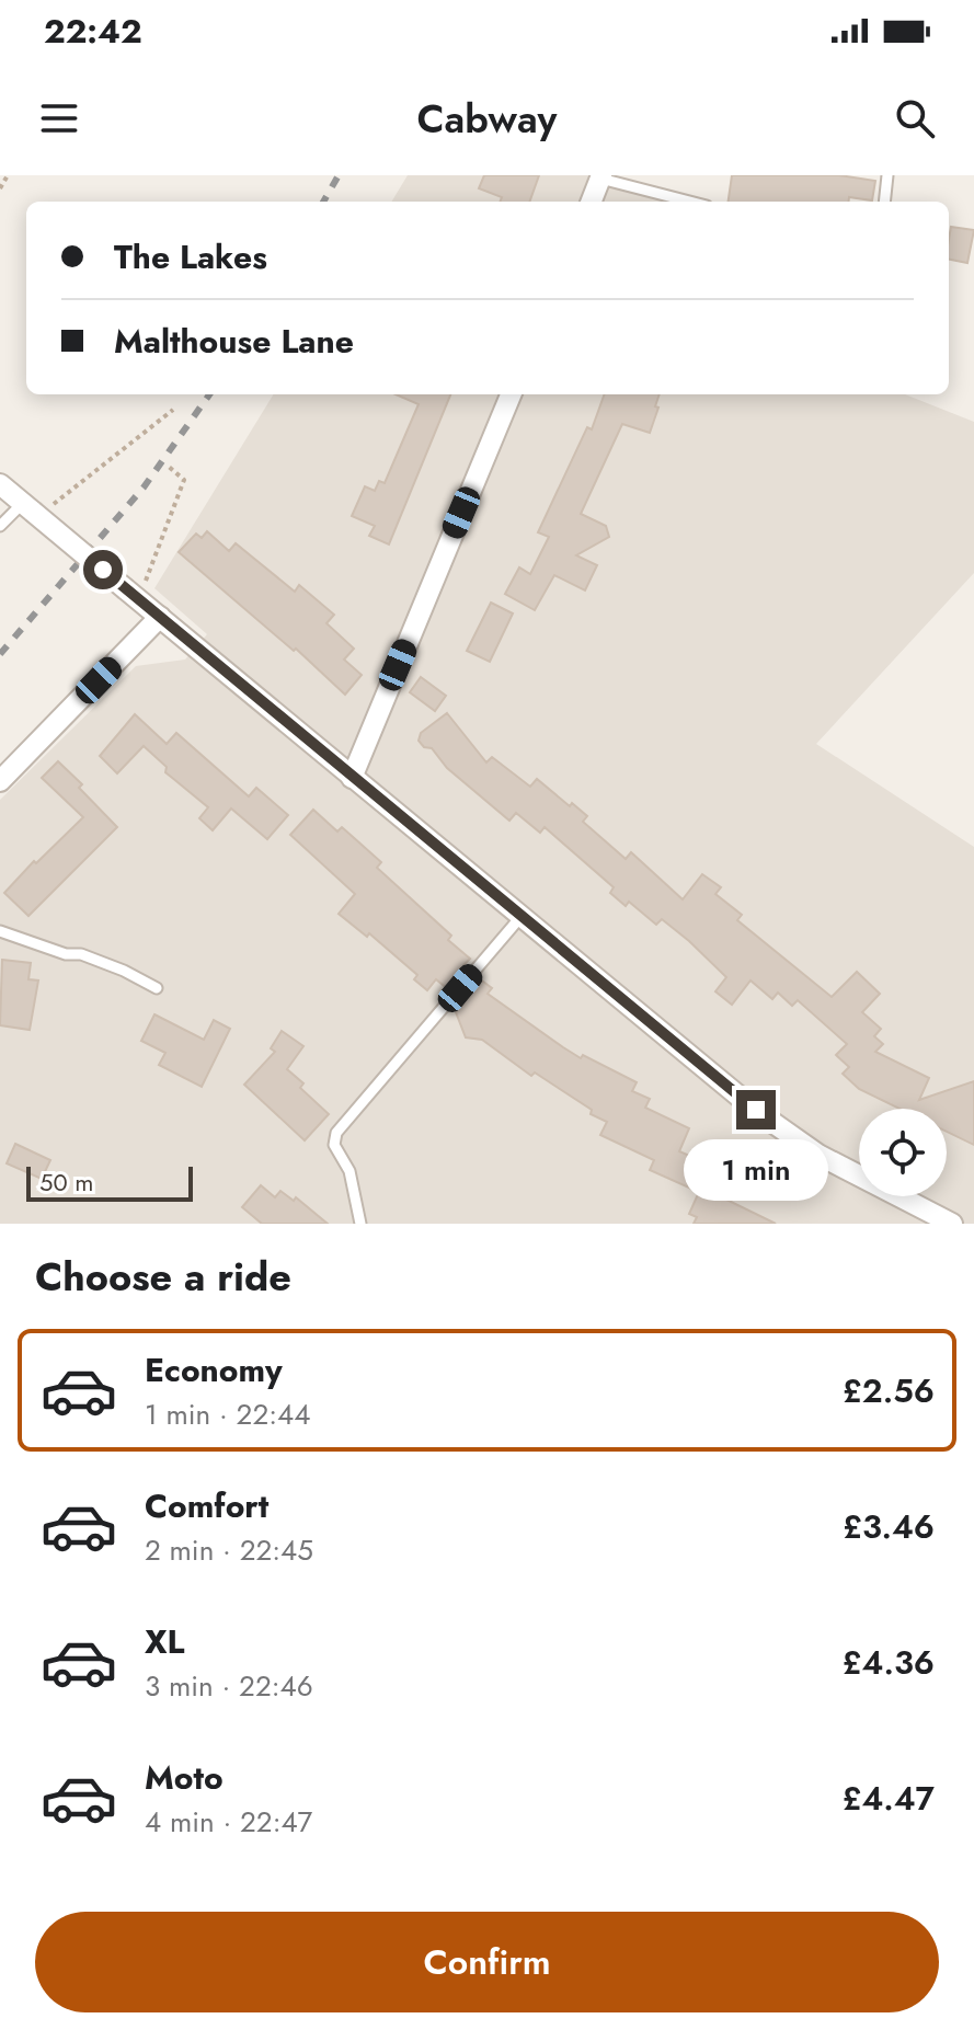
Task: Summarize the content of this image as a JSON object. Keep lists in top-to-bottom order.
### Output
{
  "scale_bar": "50 m",
  "page": {
    "status": "22:42",
    "header": "Cabway",
    "banner": ["The Lakes", "Malthouse Lane"],
    "bubble": "1 min",
    "scale": "50 m",
    "heading": "Choose a ride",
    "list": [
      {
        "name": "Economy",
        "note": "1 min · 22:44",
        "value": "£2.56"
      },
      {
        "name": "Comfort",
        "note": "2 min · 22:45",
        "value": "£3.46"
      },
      {
        "name": "XL",
        "note": "3 min · 22:46",
        "value": "£4.36"
      },
      {
        "name": "Moto",
        "note": "4 min · 22:47",
        "value": "£4.47"
      }
    ],
    "buttons": "Confirm"
  }
}
